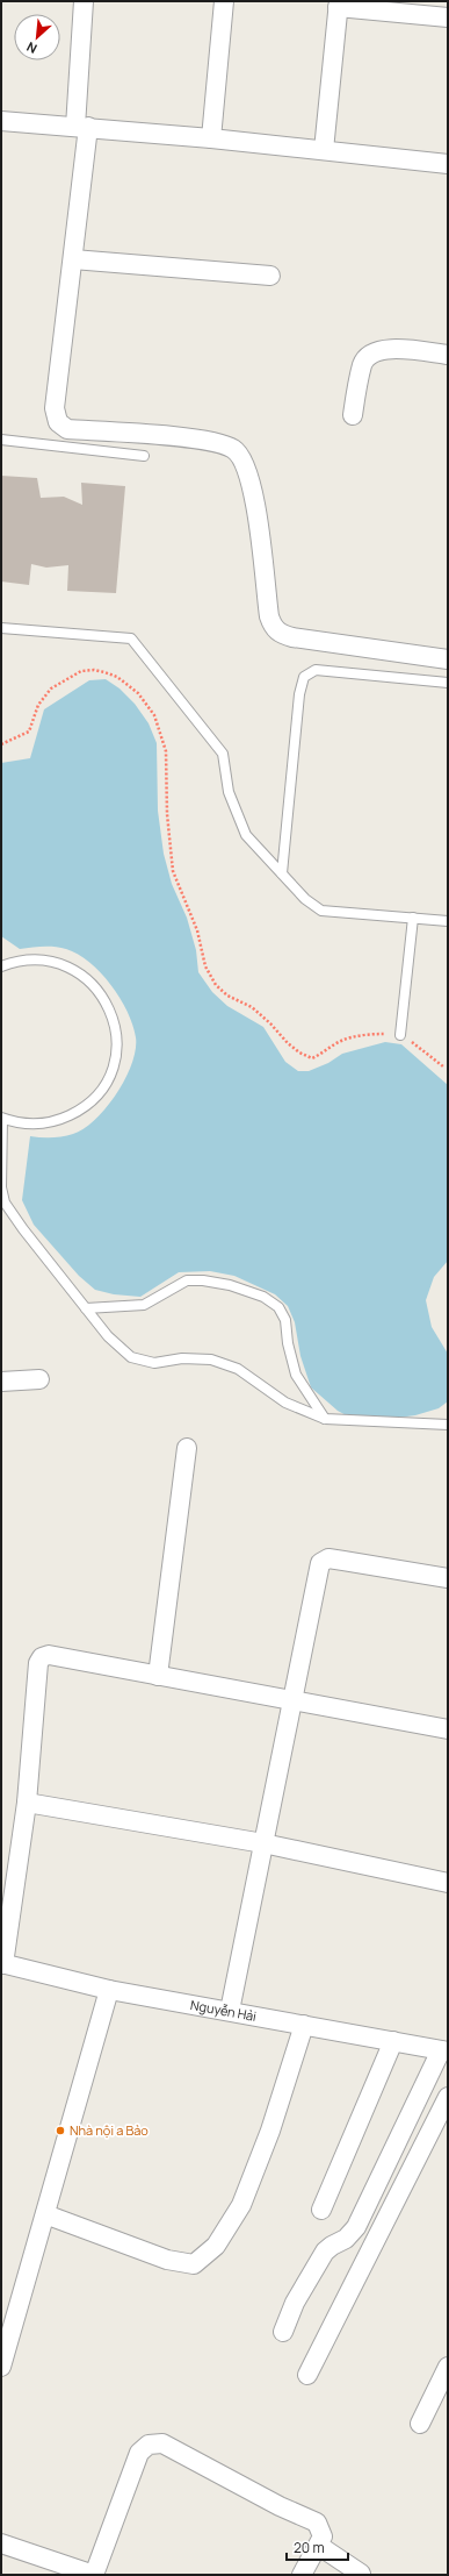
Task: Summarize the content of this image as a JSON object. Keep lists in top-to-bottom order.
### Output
{
  "streets": {
    "street": ["Nguyễn Hải"]
  },
  "places": ["Nhà nội a Bảo"],
  "scale_bar": "20 m",
  "north": "bottom left"
}
